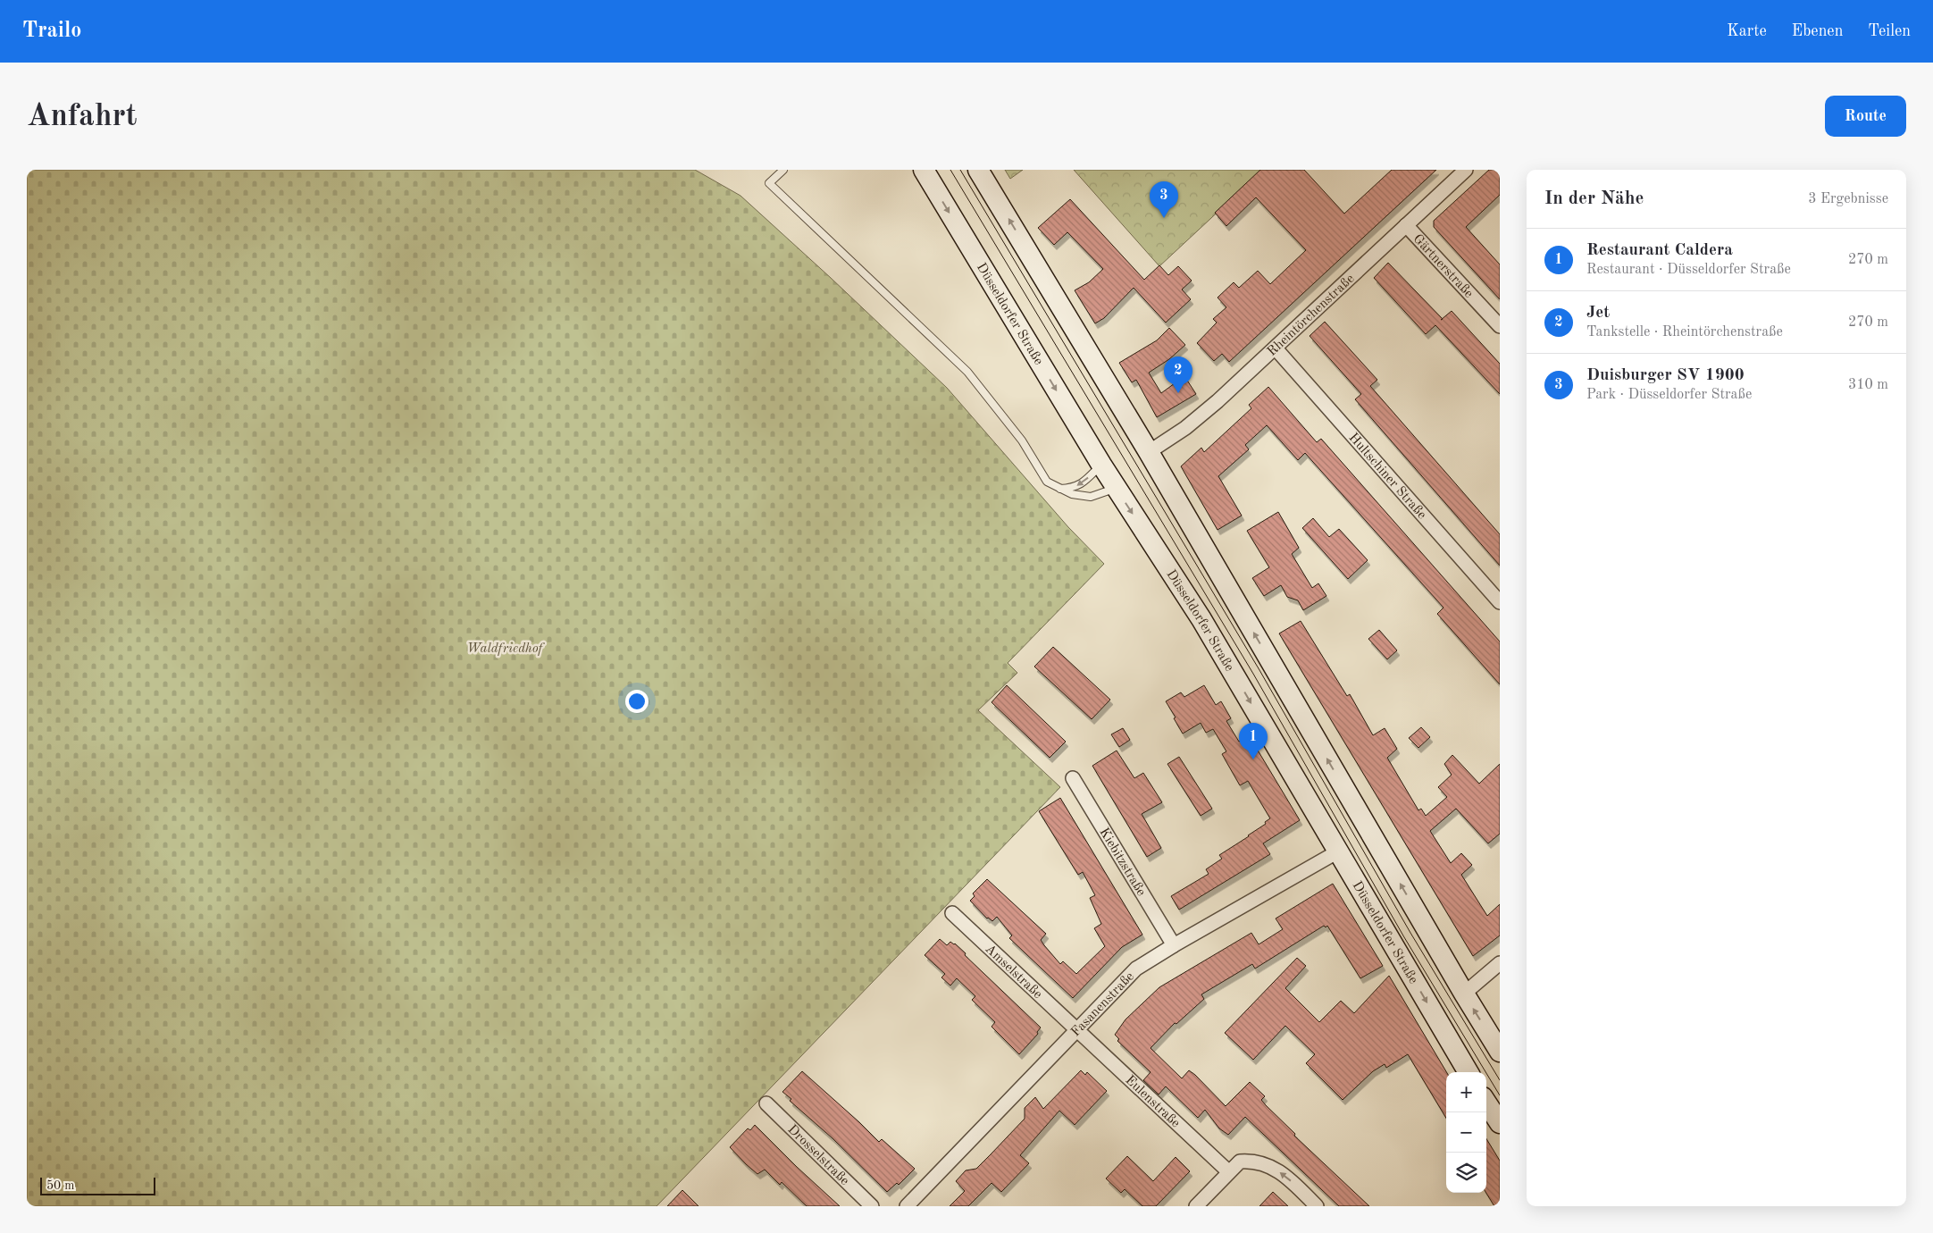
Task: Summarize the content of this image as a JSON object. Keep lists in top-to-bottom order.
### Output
{
  "streets": {
    "main road": ["Düsseldorfer Straße"],
    "street": [
      "Gärtnerstraße",
      "Rheintörchenstraße",
      "Hultschiner Straße",
      "Kiebitzstraße",
      "Amselstraße",
      "Fasanenstraße",
      "Eulenstraße",
      "Drosselstraße"
    ]
  },
  "crossings": [
    ["Gärtnerstraße", "Rheintörchenstraße"],
    ["Düsseldorfer Straße", "Fasanenstraße"],
    ["Rheintörchenstraße", "Hultschiner Straße"],
    ["Kiebitzstraße", "Fasanenstraße"],
    ["Amselstraße", "Fasanenstraße"],
    ["Amselstraße", "Eulenstraße"],
    ["Fasanenstraße", "Eulenstraße"]
  ],
  "parks": ["Waldfriedhof"],
  "scale_bar": "50 m",
  "page": {
    "header": "Trailo",
    "nav": ["Karte", "Ebenen", "Teilen"],
    "buttons": "Route",
    "title": "Anfahrt",
    "heading": ["In der Nähe", "3 Ergebnisse"],
    "pins": ["3", "2", "1"],
    "list": [
      {
        "mark": "1",
        "name": "Restaurant Caldera",
        "note": "Restaurant · Düsseldorfer Straße",
        "value": "270 m"
      },
      {
        "mark": "2",
        "name": "Jet",
        "note": "Tankstelle · Rheintörchenstraße",
        "value": "270 m"
      },
      {
        "mark": "3",
        "name": "Duisburger SV 1900",
        "note": "Park · Düsseldorfer Straße",
        "value": "310 m"
      }
    ],
    "map_buttons": ["+", "−"],
    "scale": "50 m"
  }
}
